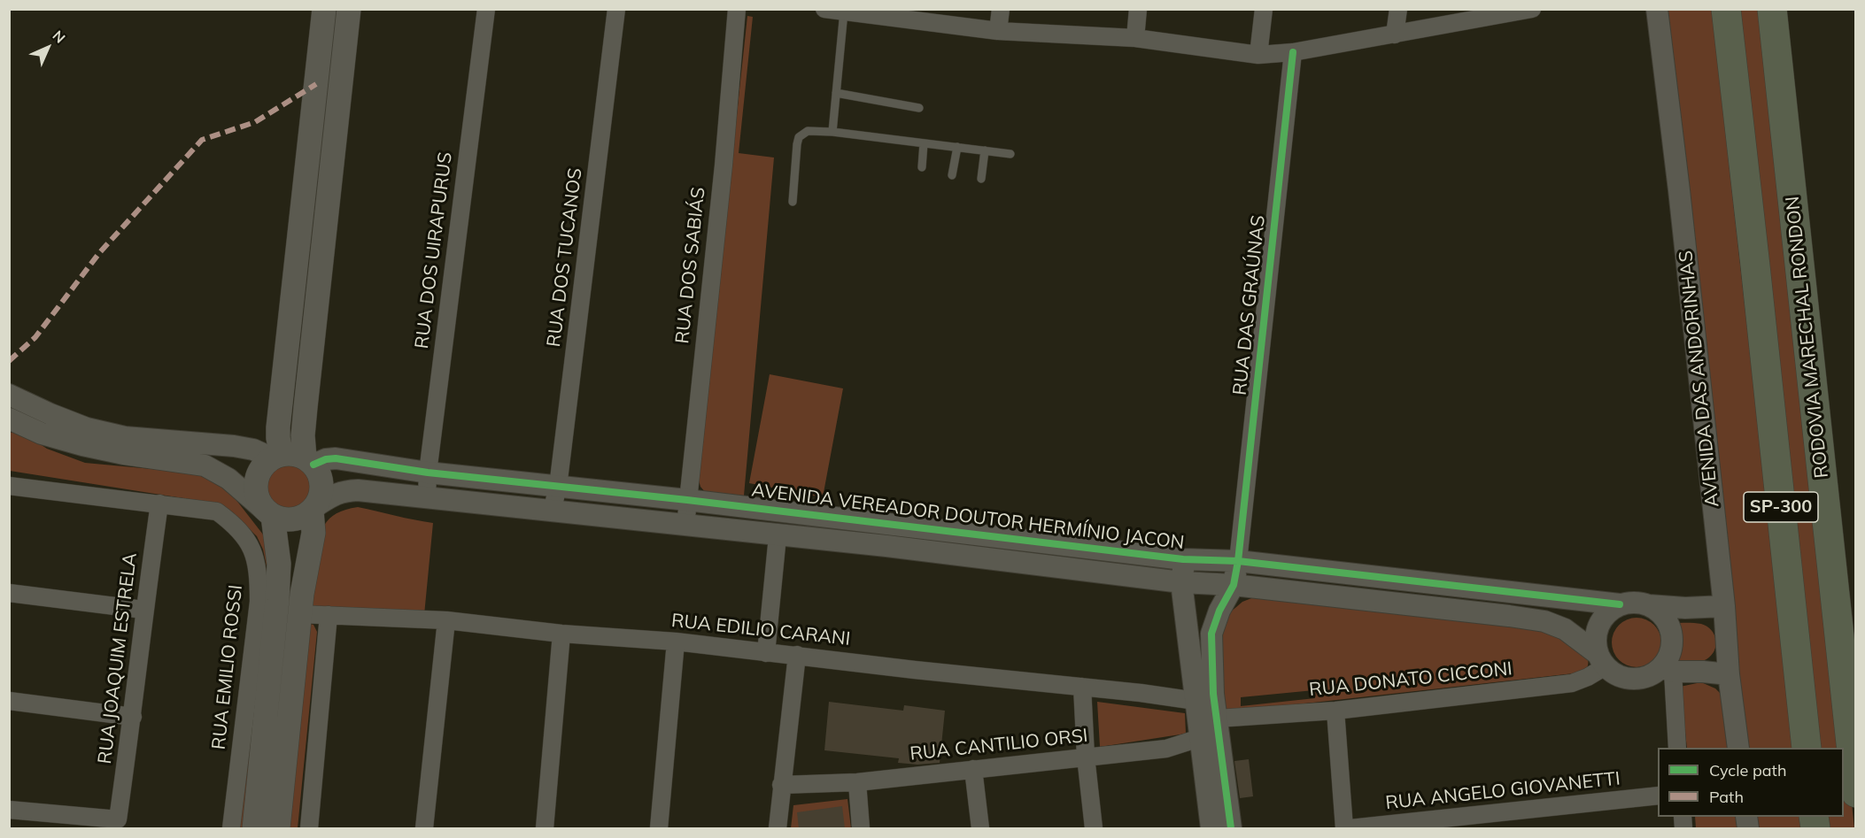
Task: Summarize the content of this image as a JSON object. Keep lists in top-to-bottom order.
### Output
{
  "streets": {
    "highway": ["RODOVIA MARECHAL RONDON", "SP-300"],
    "street": [
      "RUA DOS UIRAPURUS",
      "RUA DOS TUCANOS",
      "RUA DOS SABIÁS",
      "RUA DAS GRAÚNAS",
      "AVENIDA DAS ANDORINHAS",
      "AVENIDA VEREADOR DOUTOR HERMÍNIO JACON",
      "RUA EDILIO CARANI",
      "RUA JOAQUIM ESTRELA",
      "RUA EMILIO ROSSI",
      "RUA DONATO CICCONI",
      "RUA CANTILIO ORSI",
      "RUA ANGELO GIOVANETTI"
    ]
  },
  "crossings": [
    ["RUA DOS UIRAPURUS", "AVENIDA VEREADOR DOUTOR HERMÍNIO JACON"],
    ["RUA DOS TUCANOS", "AVENIDA VEREADOR DOUTOR HERMÍNIO JACON"],
    ["RUA DOS SABIÁS", "AVENIDA VEREADOR DOUTOR HERMÍNIO JACON"],
    ["RUA DAS GRAÚNAS", "AVENIDA VEREADOR DOUTOR HERMÍNIO JACON"],
    ["AVENIDA VEREADOR DOUTOR HERMÍNIO JACON", "RUA DONATO CICCONI"],
    ["RUA EDILIO CARANI", "RUA DONATO CICCONI"],
    ["RUA EDILIO CARANI", "RUA CANTILIO ORSI"],
    ["RUA JOAQUIM ESTRELA", "RUA EMILIO ROSSI"],
    ["RUA DONATO CICCONI", "RUA CANTILIO ORSI"]
  ],
  "legend": ["Cycle path", "Path"],
  "north": "top right"
}
